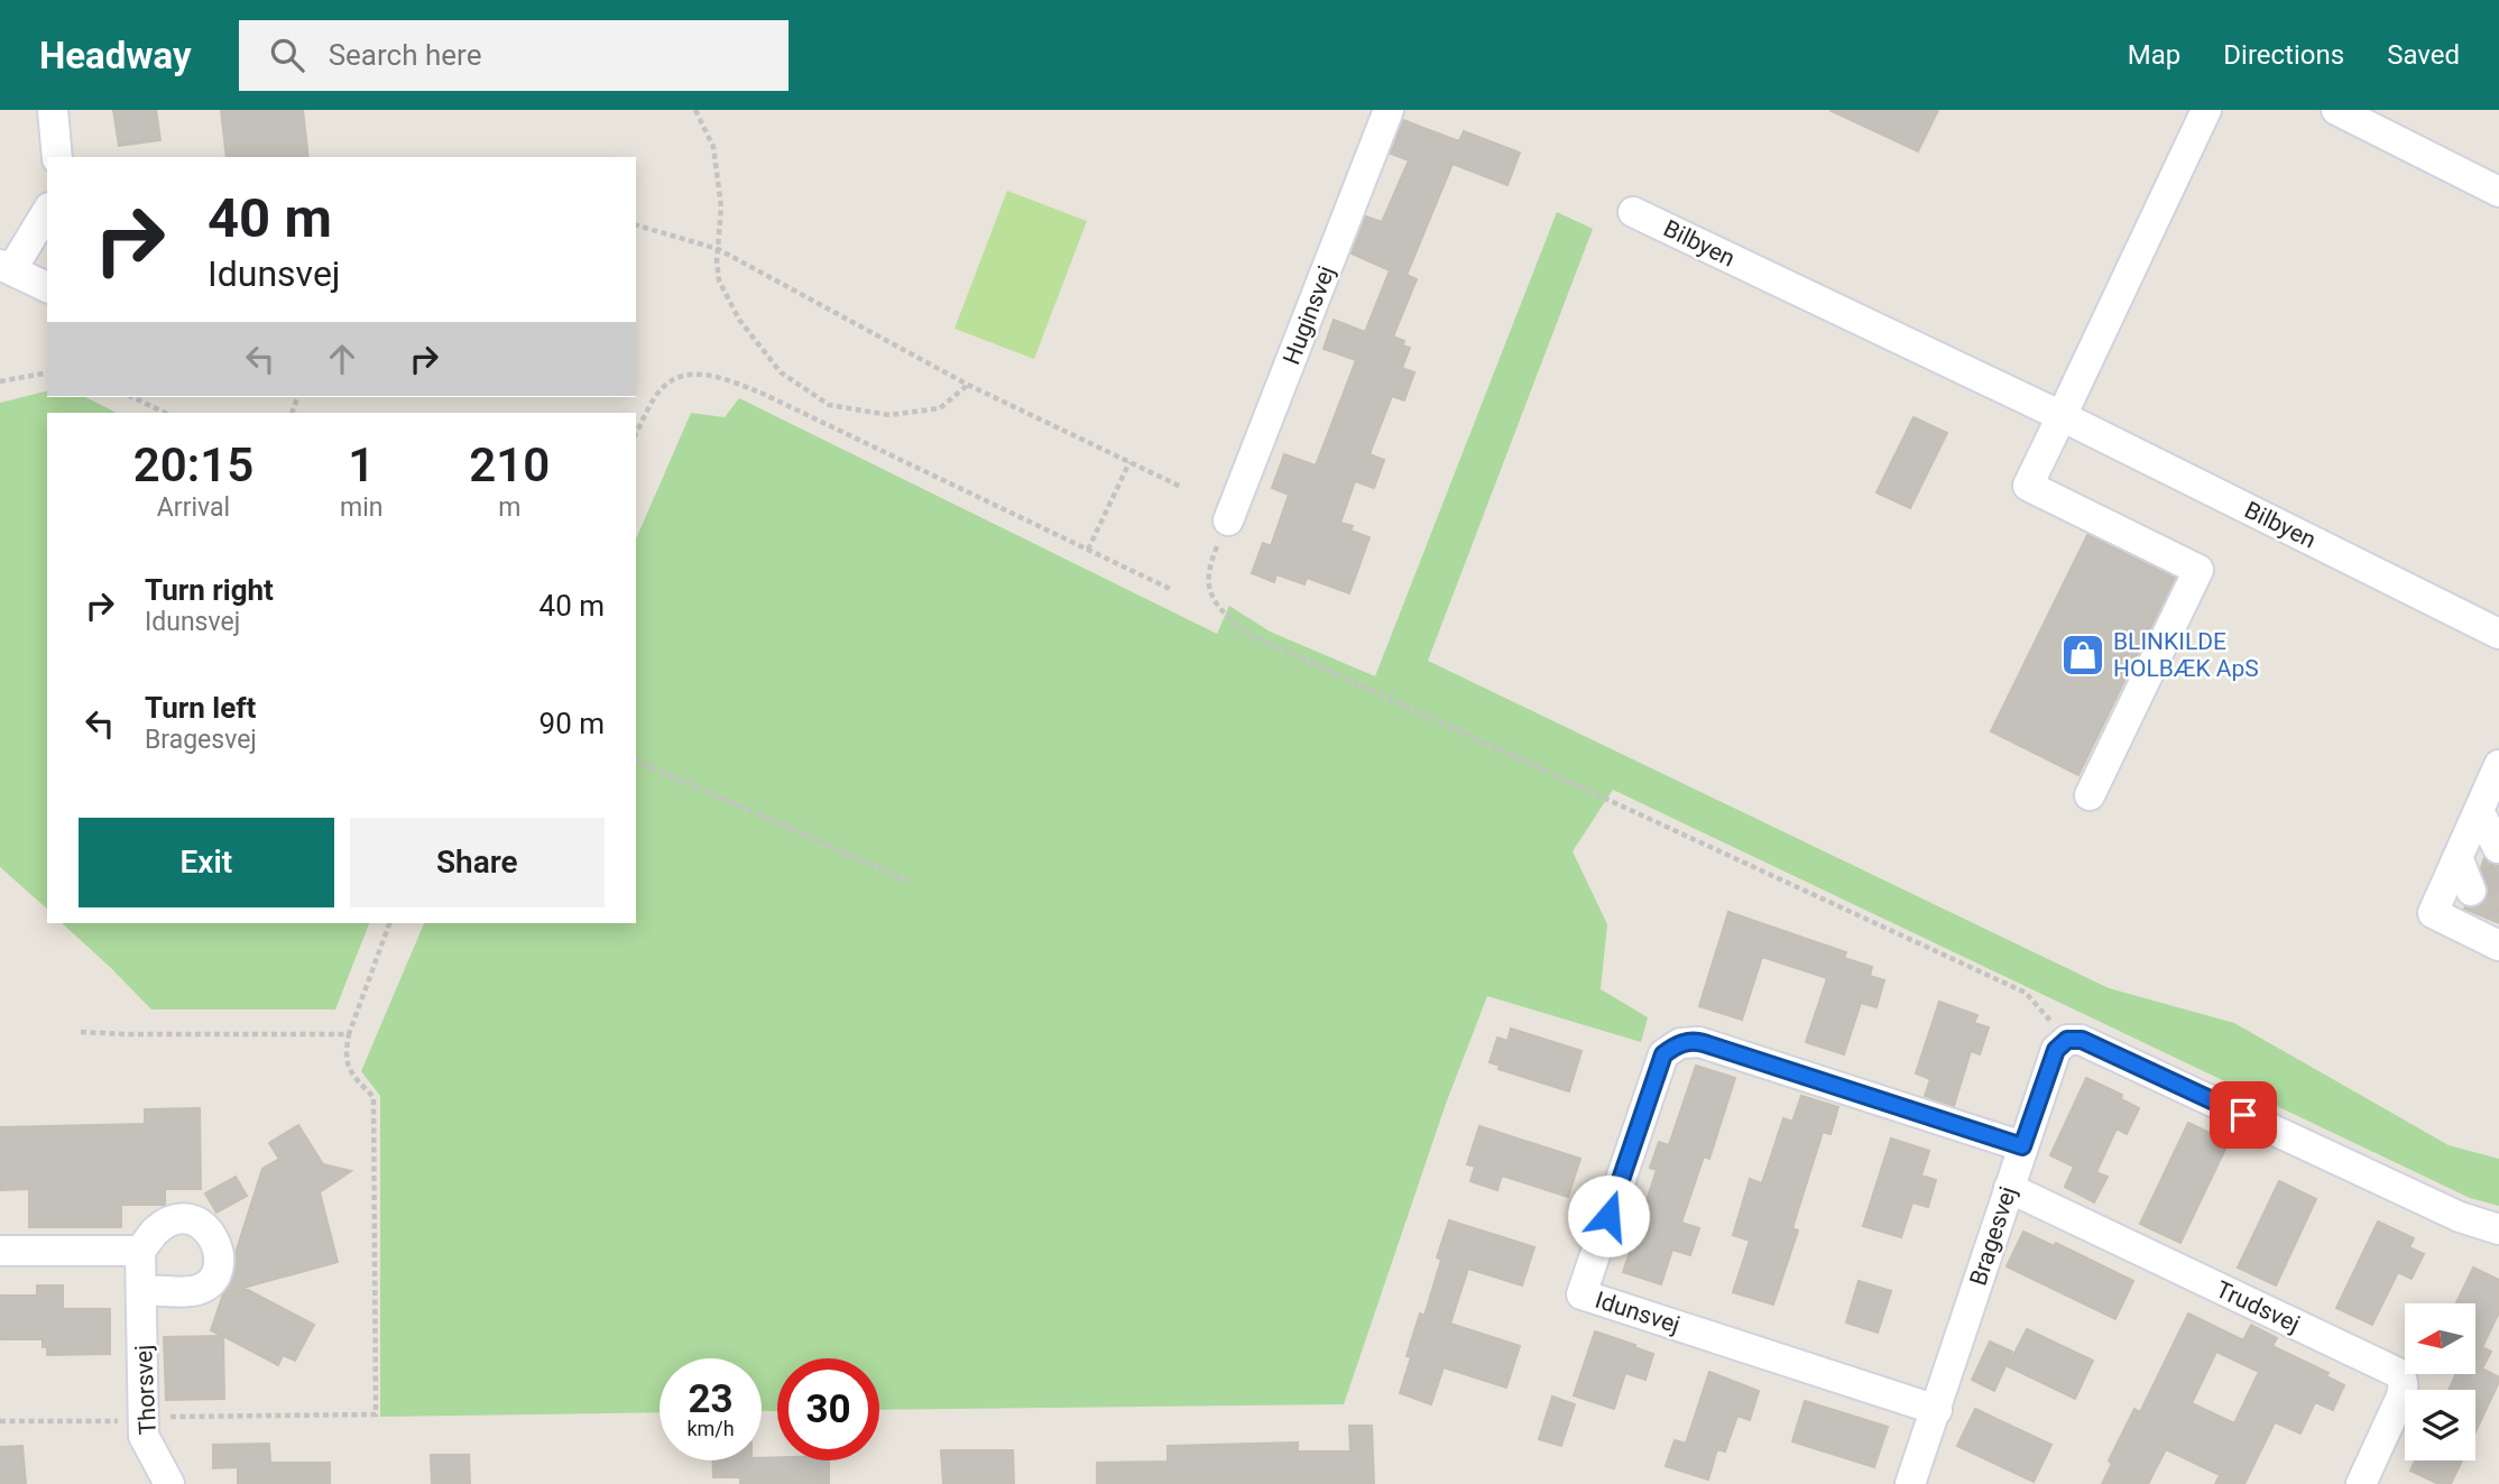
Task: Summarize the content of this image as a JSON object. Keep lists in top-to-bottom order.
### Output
{
  "streets": {
    "street": [
      "Bilbyen",
      "Huginsvej",
      "Bragesvej",
      "Trudsvej",
      "Idunsvej",
      "Thorsvej"
    ]
  },
  "crossings": [
    ["Bragesvej", "Trudsvej"],
    ["Bragesvej", "Idunsvej"]
  ],
  "places": {
    "shop": ["BLINKILDE HOLBÆK ApS"]
  },
  "north": "left",
  "page": {
    "header": "Headway",
    "search": "Search here",
    "nav": ["Map", "Directions", "Saved"],
    "turn": ["40 m", "Idunsvej"],
    "eta": [
      "20:15",
      "Arrival",
      "1",
      "min",
      "210",
      "m"
    ],
    "list": [
      {
        "name": "Turn right",
        "note": "Idunsvej",
        "value": "40 m"
      },
      {
        "name": "Turn left",
        "note": "Bragesvej",
        "value": "90 m"
      }
    ],
    "buttons": ["Exit", "Share"],
    "speed": "23 km/h",
    "limit": "30"
  }
}
